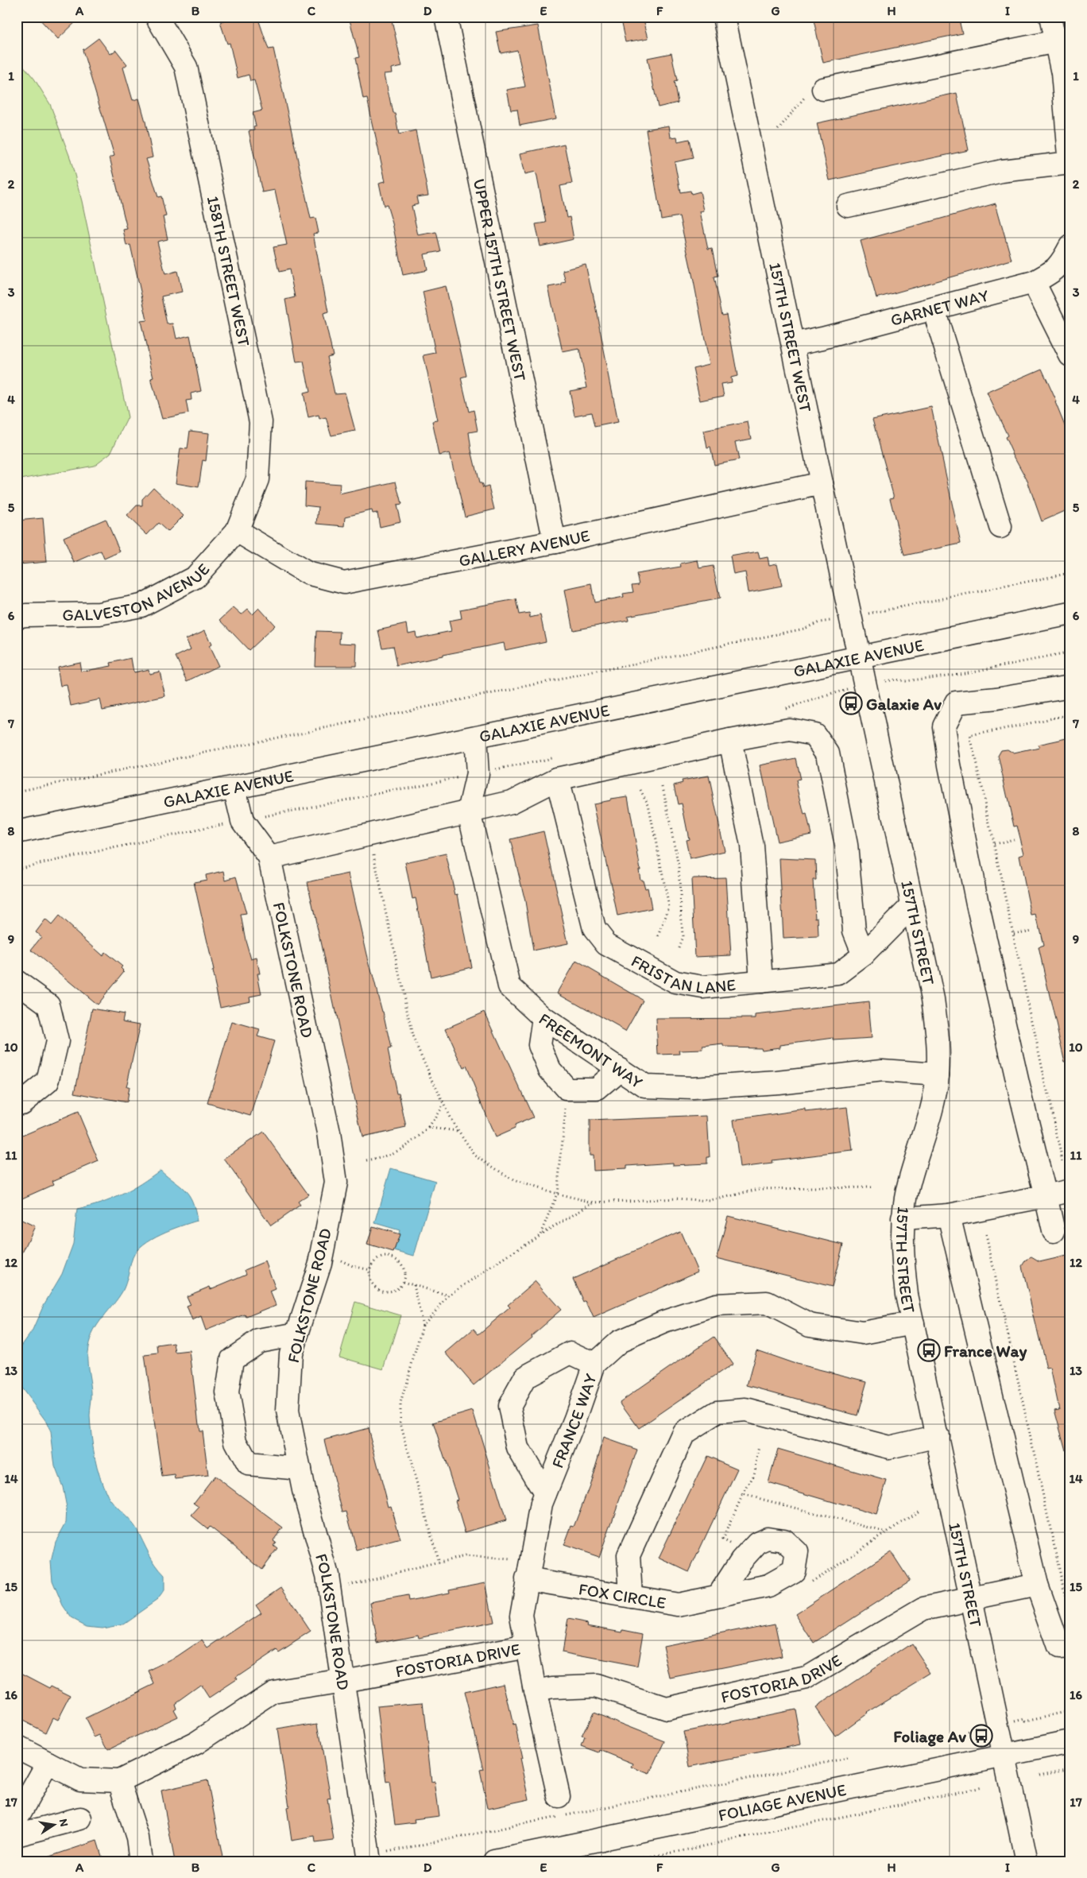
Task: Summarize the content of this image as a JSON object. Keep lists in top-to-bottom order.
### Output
{
  "streets": {
    "street": [
      "158TH STREET WEST",
      "UPPER 157TH STREET WEST",
      "GARNET WAY",
      "157TH STREET WEST",
      "GALLERY AVENUE",
      "GALVESTON AVENUE",
      "GALAXIE AVENUE",
      "157TH STREET",
      "FRISTAN LANE",
      "FOLKSTONE ROAD",
      "FREEMONT WAY",
      "FRANCE WAY",
      "FOX CIRCLE",
      "FOSTORIA DRIVE",
      "FOLIAGE AVENUE"
    ]
  },
  "crossings": [
    ["158TH STREET WEST", "GALLERY AVENUE"],
    ["158TH STREET WEST", "GALVESTON AVENUE"],
    ["UPPER 157TH STREET WEST", "GALLERY AVENUE"],
    ["GARNET WAY", "157TH STREET WEST"],
    ["157TH STREET WEST", "GALLERY AVENUE"],
    ["157TH STREET WEST", "GALAXIE AVENUE"],
    ["157TH STREET WEST", "157TH STREET"],
    ["GALLERY AVENUE", "GALVESTON AVENUE"],
    ["GALAXIE AVENUE", "157TH STREET"],
    ["GALAXIE AVENUE", "FOLKSTONE ROAD"],
    ["GALAXIE AVENUE", "FREEMONT WAY"],
    ["157TH STREET", "FRISTAN LANE"],
    ["157TH STREET", "FREEMONT WAY"],
    ["157TH STREET", "FRANCE WAY"],
    ["157TH STREET", "FOSTORIA DRIVE"],
    ["157TH STREET", "FOLIAGE AVENUE"],
    ["FOLKSTONE ROAD", "FOSTORIA DRIVE"],
    ["FRANCE WAY", "FOX CIRCLE"],
    ["FRANCE WAY", "FOSTORIA DRIVE"]
  ],
  "places": {
    "bus stop": ["Galaxie Av", "France Way", "Foliage Av"]
  },
  "north": "right",
  "grid": {
    "columns": [
      "A",
      "B",
      "C",
      "D",
      "E",
      "F",
      "G",
      "H",
      "I"
    ],
    "rows": [
      "1",
      "2",
      "3",
      "4",
      "5",
      "6",
      "7",
      "8",
      "9",
      "10",
      "11",
      "12",
      "13",
      "14",
      "15",
      "16",
      "17"
    ]
  }
}
